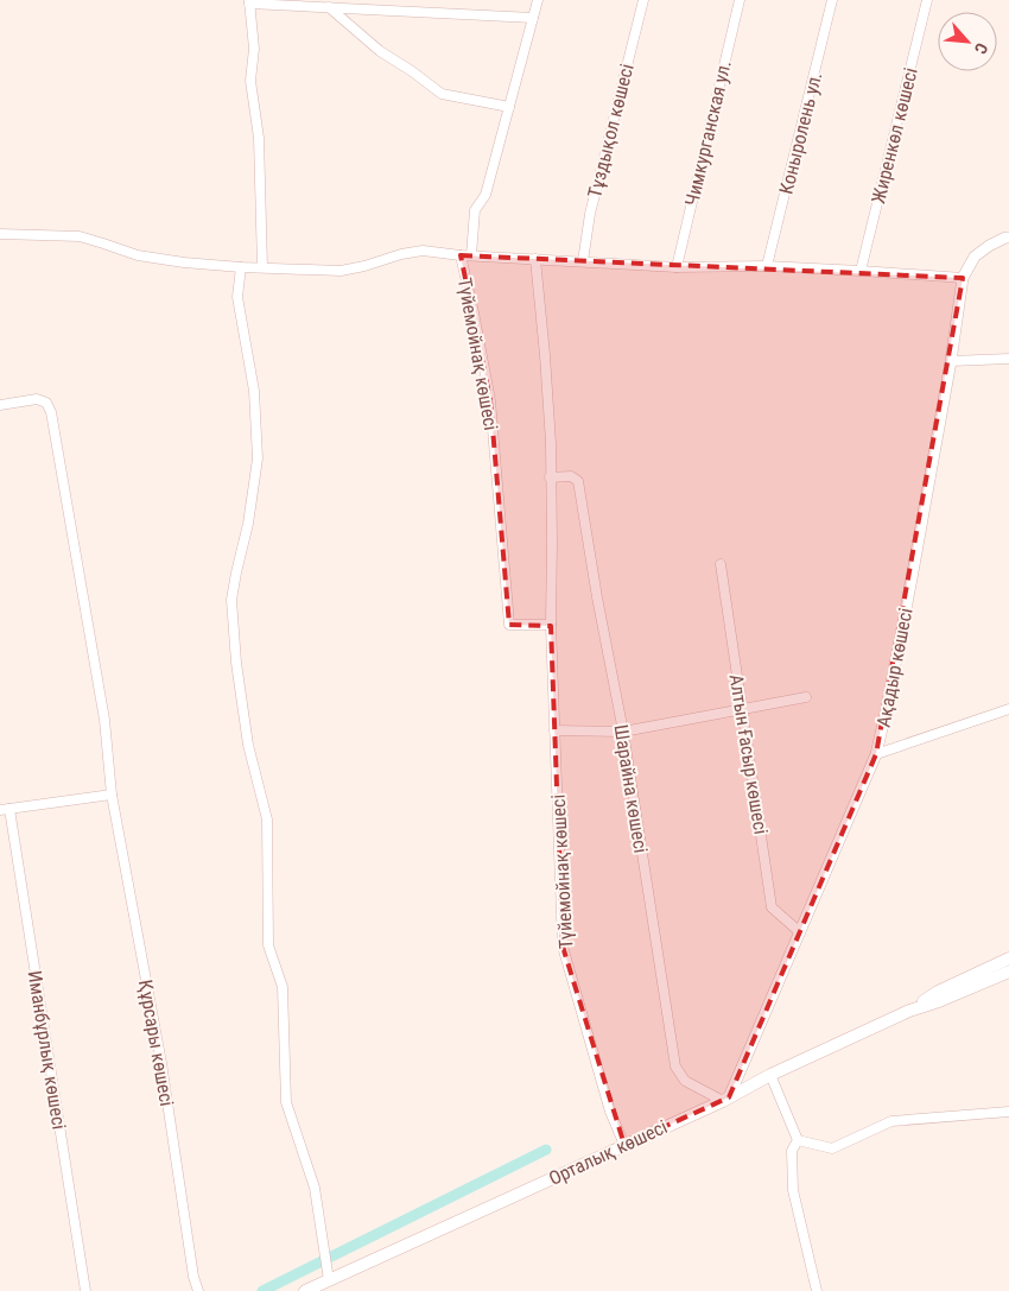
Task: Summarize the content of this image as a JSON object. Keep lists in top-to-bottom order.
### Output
{
  "streets": {
    "main road": ["Орталық көшесі"],
    "street": [
      "Тұздықол көшесі",
      "Чимкурганская ул.",
      "Коныролень ул.",
      "Жиренкөл көшесі",
      "Түйемойнақ көшесі",
      "Ақадыр көшесі",
      "Алтын Ғасыр көшесі",
      "Шарайна көшесі",
      "Құрсары көшесі",
      "Иманбұрлық көшесі"
    ]
  },
  "crossings": [
    ["Түйемойнақ көшесі", "Шарайна көшесі"],
    ["Түйемойнақ көшесі", "Орталық көшесі"],
    ["Ақадыр көшесі", "Алтын Ғасыр көшесі"],
    ["Ақадыр көшесі", "Шарайна көшесі"],
    ["Ақадыр көшесі", "Орталық көшесі"],
    ["Шарайна көшесі", "Орталық көшесі"]
  ],
  "north": "bottom right"
}
